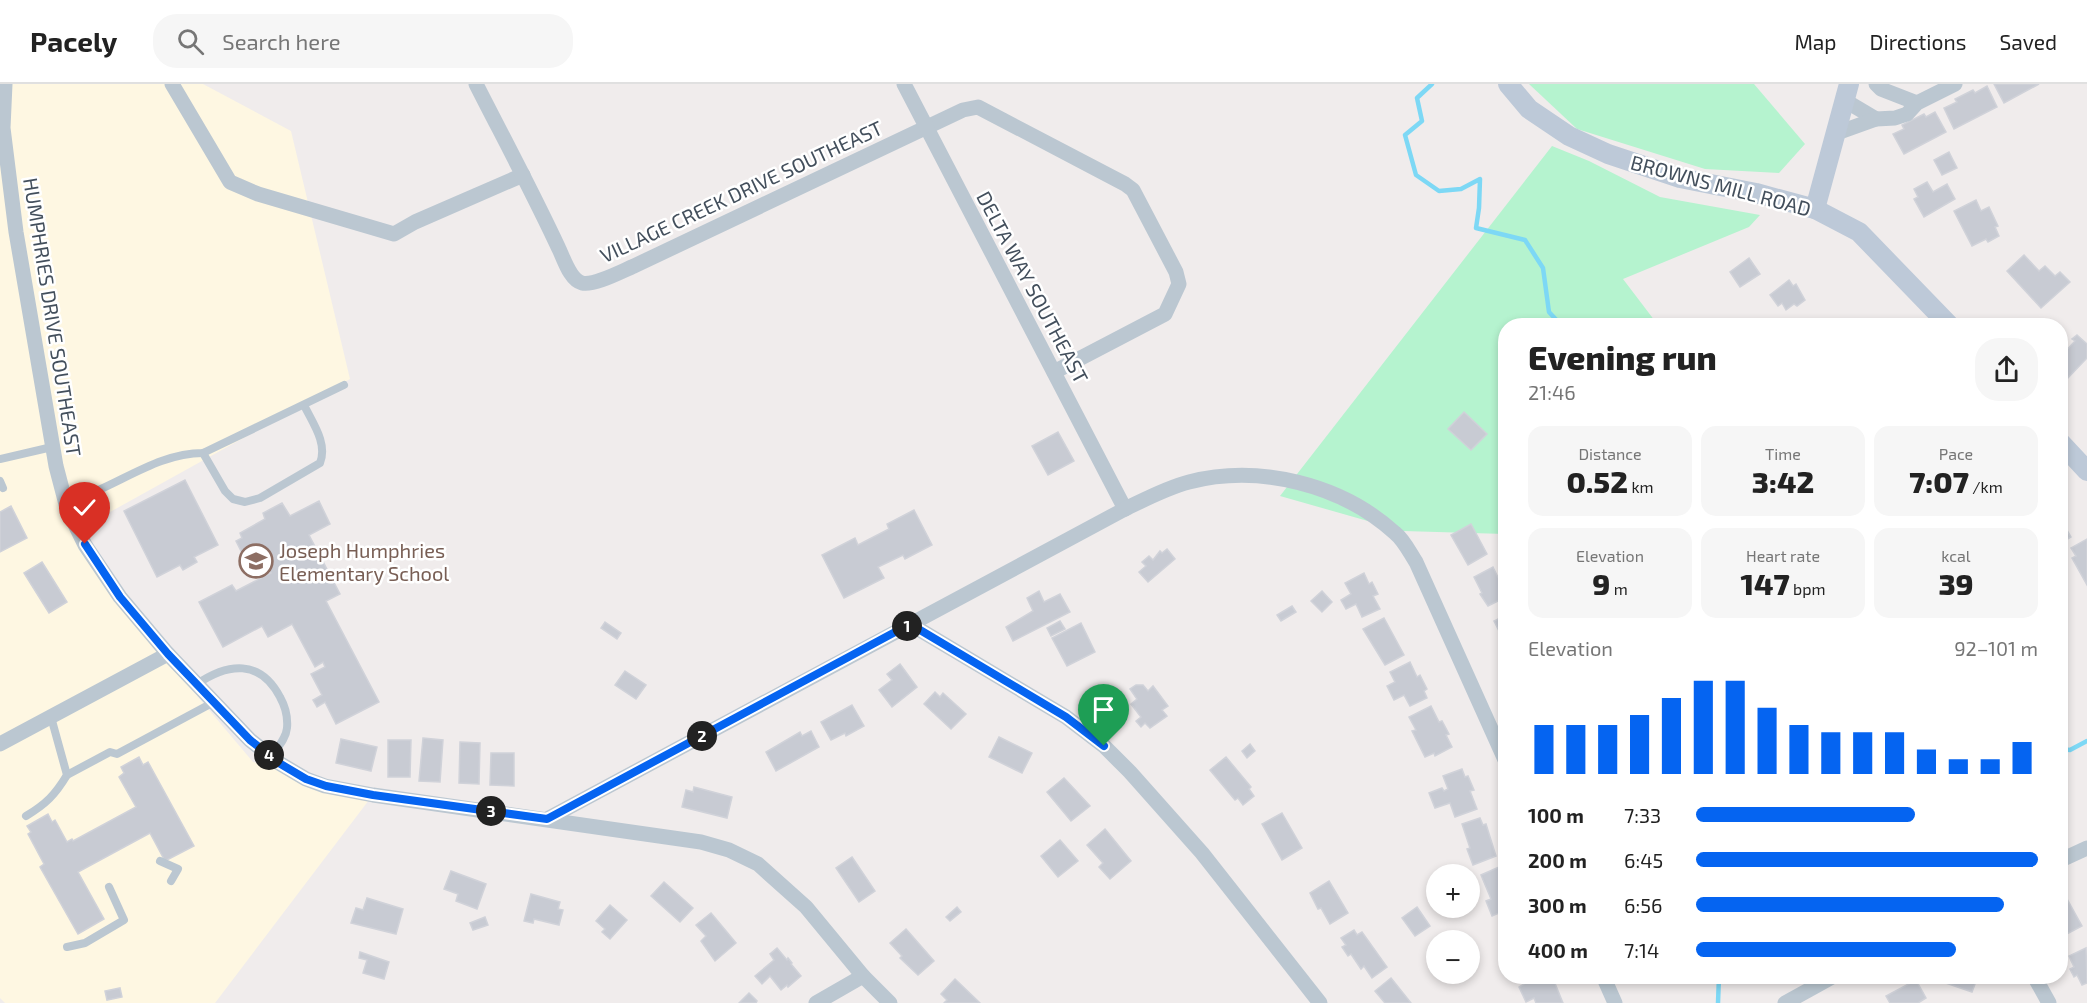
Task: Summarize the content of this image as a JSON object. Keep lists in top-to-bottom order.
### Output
{
  "streets": {
    "street": [
      "BROWNS MILL ROAD",
      "VILLAGE CREEK DRIVE SOUTHEAST",
      "DELTA WAY SOUTHEAST",
      "HUMPHRIES DRIVE SOUTHEAST"
    ]
  },
  "crossings": [
    ["VILLAGE CREEK DRIVE SOUTHEAST", "DELTA WAY SOUTHEAST"]
  ],
  "places": {
    "school or university": ["Joseph Humphries Elementary School"]
  },
  "page": {
    "header": "Pacely",
    "search": "Search here",
    "nav": ["Map", "Directions", "Saved"],
    "heading": ["Evening run", "21:46"],
    "stats": [
      ["Distance", "0.52 km"],
      ["Time", "3:42"],
      ["Pace", "7:07 /km"],
      ["Elevation", "9 m"],
      ["Heart rate", "147 bpm"],
      ["kcal", "39"]
    ],
    "pins": [
      "1",
      "2",
      "4",
      "3"
    ],
    "chart": ["Elevation", "92–101 m"],
    "list": [
      {
        "name": "100 m",
        "note": "7:33"
      },
      {
        "name": "200 m",
        "note": "6:45"
      },
      {
        "name": "300 m",
        "note": "6:56"
      },
      {
        "name": "400 m",
        "note": "7:14"
      }
    ],
    "map_buttons": ["+", "−"]
  }
}
